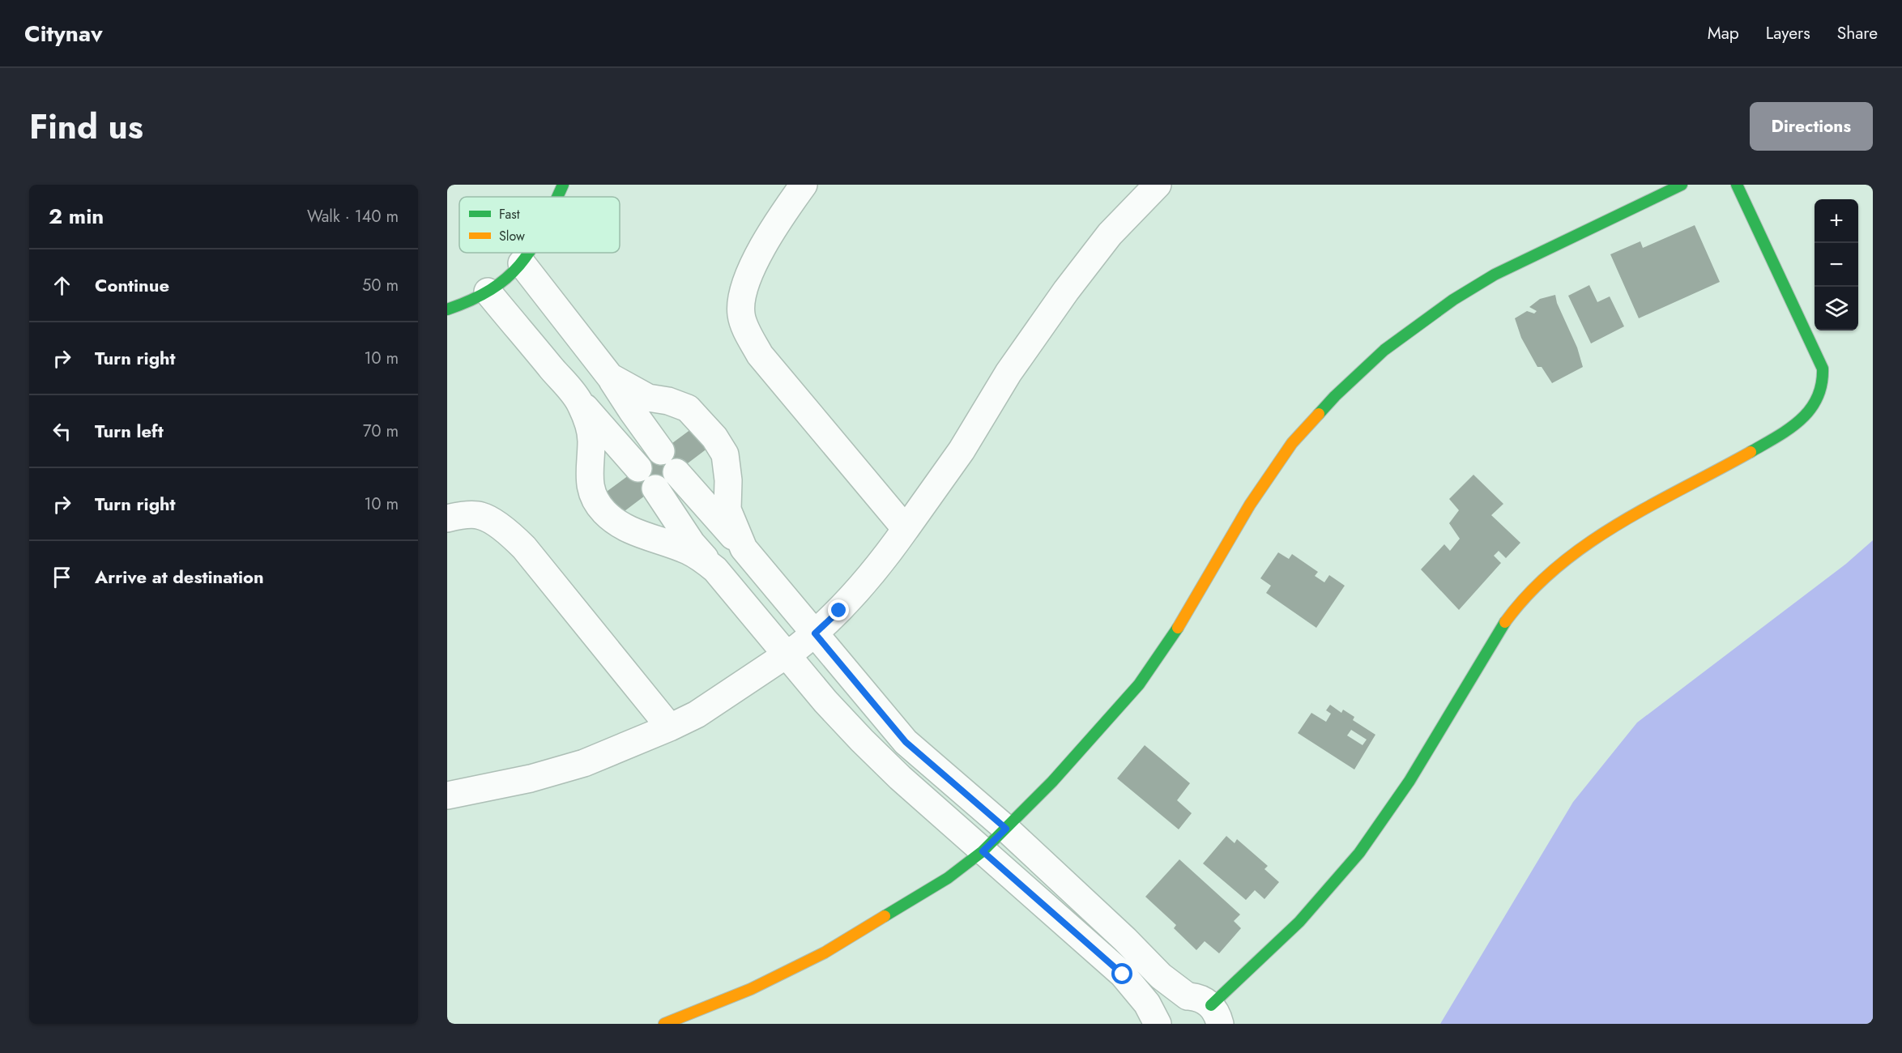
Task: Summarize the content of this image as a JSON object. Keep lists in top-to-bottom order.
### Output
{
  "legend": ["Fast", "Slow"],
  "page": {
    "header": "Citynav",
    "nav": ["Map", "Layers", "Share"],
    "title": "Find us",
    "buttons": "Directions",
    "heading": ["2 min", "Walk · 140 m"],
    "map_buttons": ["+", "−"],
    "list": [
      ["Continue", "50 m"],
      ["Turn right", "10 m"],
      ["Turn left", "70 m"],
      ["Turn right", "10 m"],
      "Arrive at destination"
    ]
  }
}
